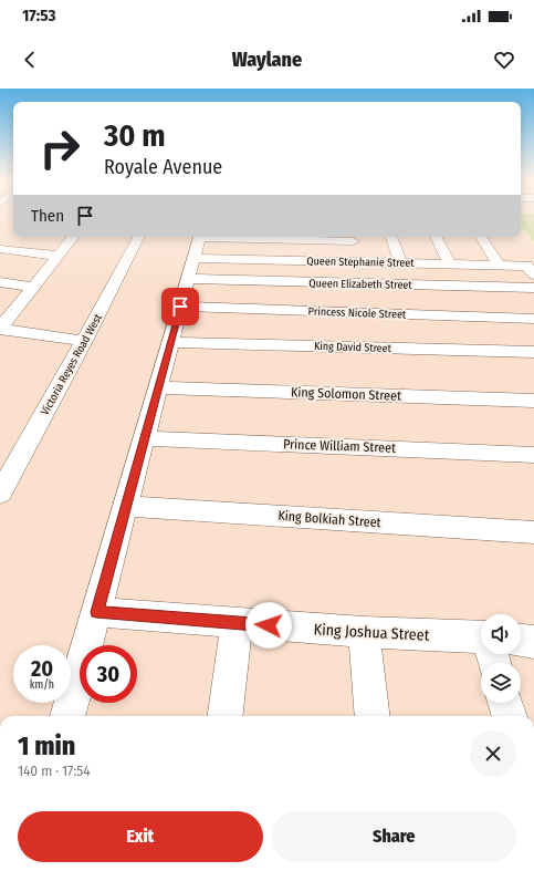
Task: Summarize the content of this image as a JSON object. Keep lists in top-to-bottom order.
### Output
{
  "streets": {
    "street": [
      "Queen Stephanie Street",
      "Queen Elizabeth Street",
      "Princess Nicole Street",
      "King David Street",
      "Victoria Reyes Road West",
      "King Solomon Street",
      "Prince William Street",
      "King Bolkiah Street",
      "King Joshua Street"
    ]
  },
  "crossings": [
    ["Queen Stephanie Street", "Queen Elizabeth Street"]
  ],
  "page": {
    "status": "17:53",
    "header": "Waylane",
    "turn": ["30 m", "Royale Avenue"],
    "then": "Then",
    "speed": "20 km/h",
    "limit": "30",
    "heading": ["1 min", "140 m · 17:54"],
    "buttons": ["Exit", "Share"]
  }
}
